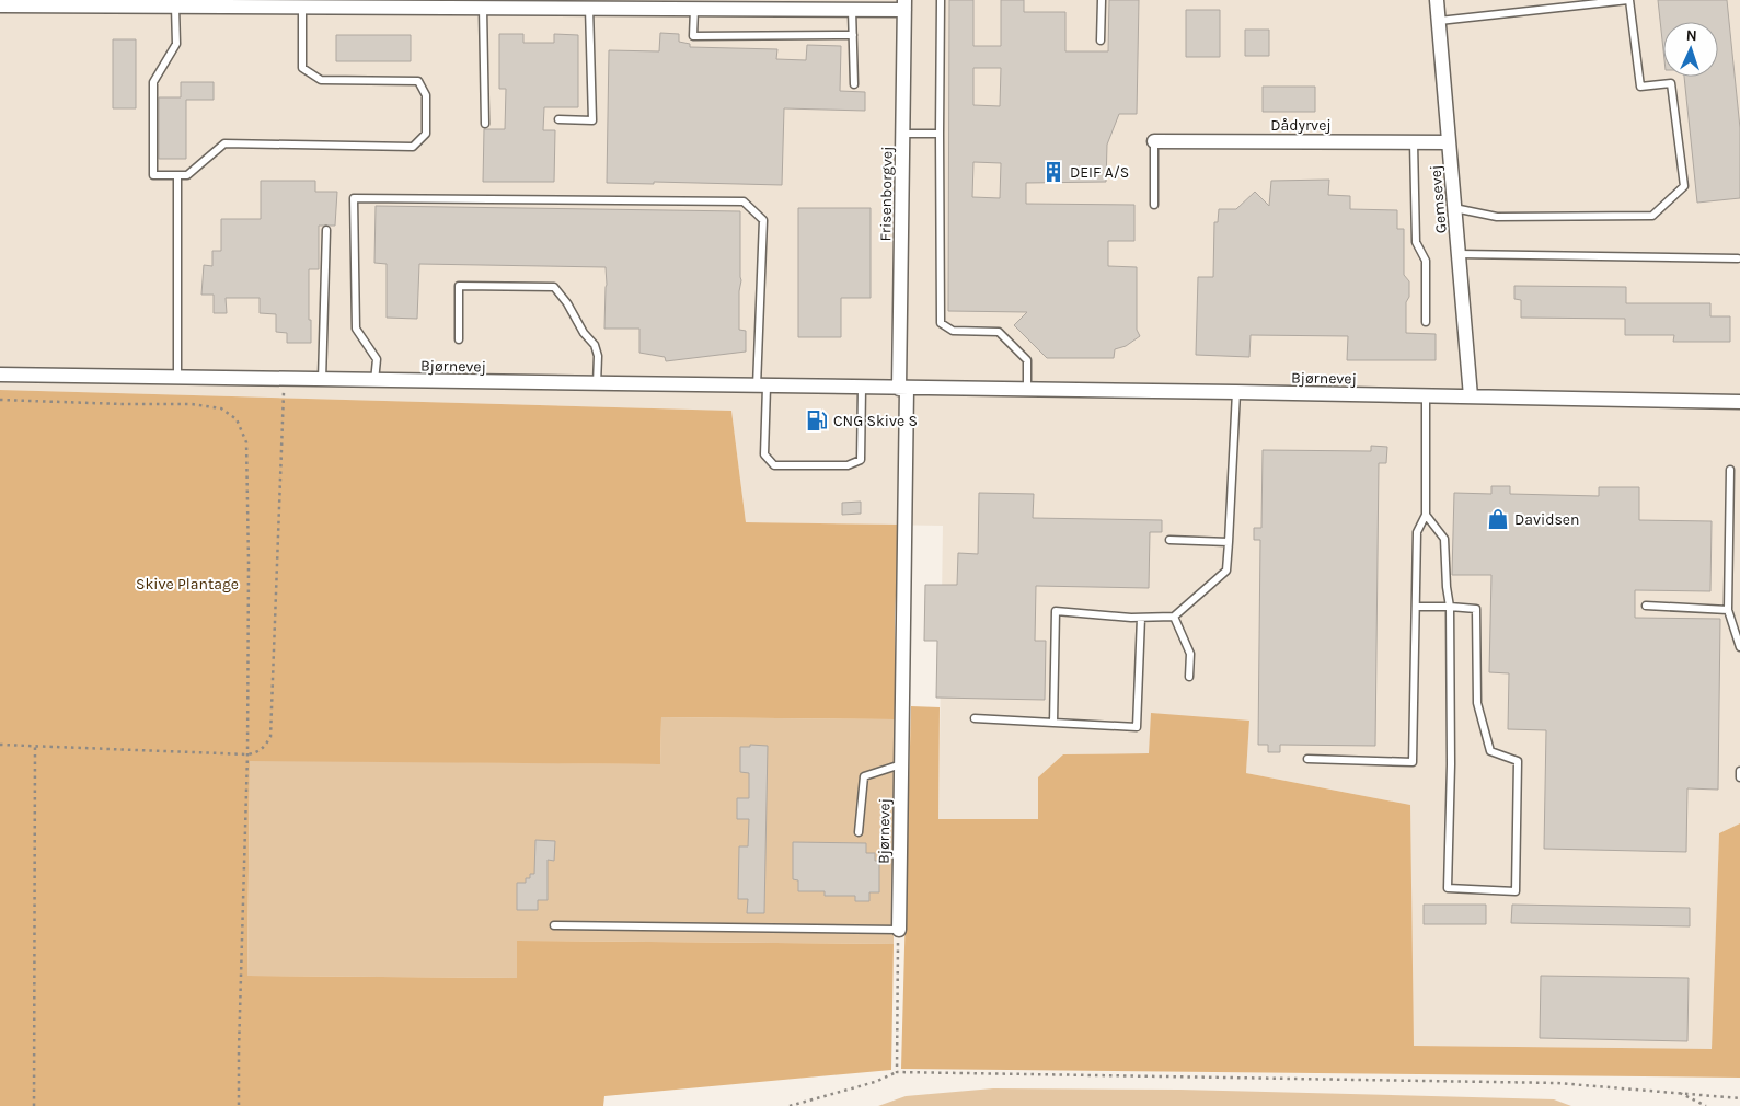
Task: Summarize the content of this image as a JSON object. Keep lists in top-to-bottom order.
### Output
{
  "streets": {
    "street": [
      "Dådyrvej",
      "Frisenborgvej",
      "Gemsevej",
      "Bjørnevej"
    ]
  },
  "crossings": [
    ["Dådyrvej", "Gemsevej"],
    ["Frisenborgvej", "Bjørnevej"],
    ["Gemsevej", "Bjørnevej"]
  ],
  "parks": ["Skive Plantage"],
  "places": {
    "building": ["DEIF A/S"],
    "fuel station": ["CNG Skive S"],
    "shop": ["Davidsen"]
  },
  "north": "top"
}
